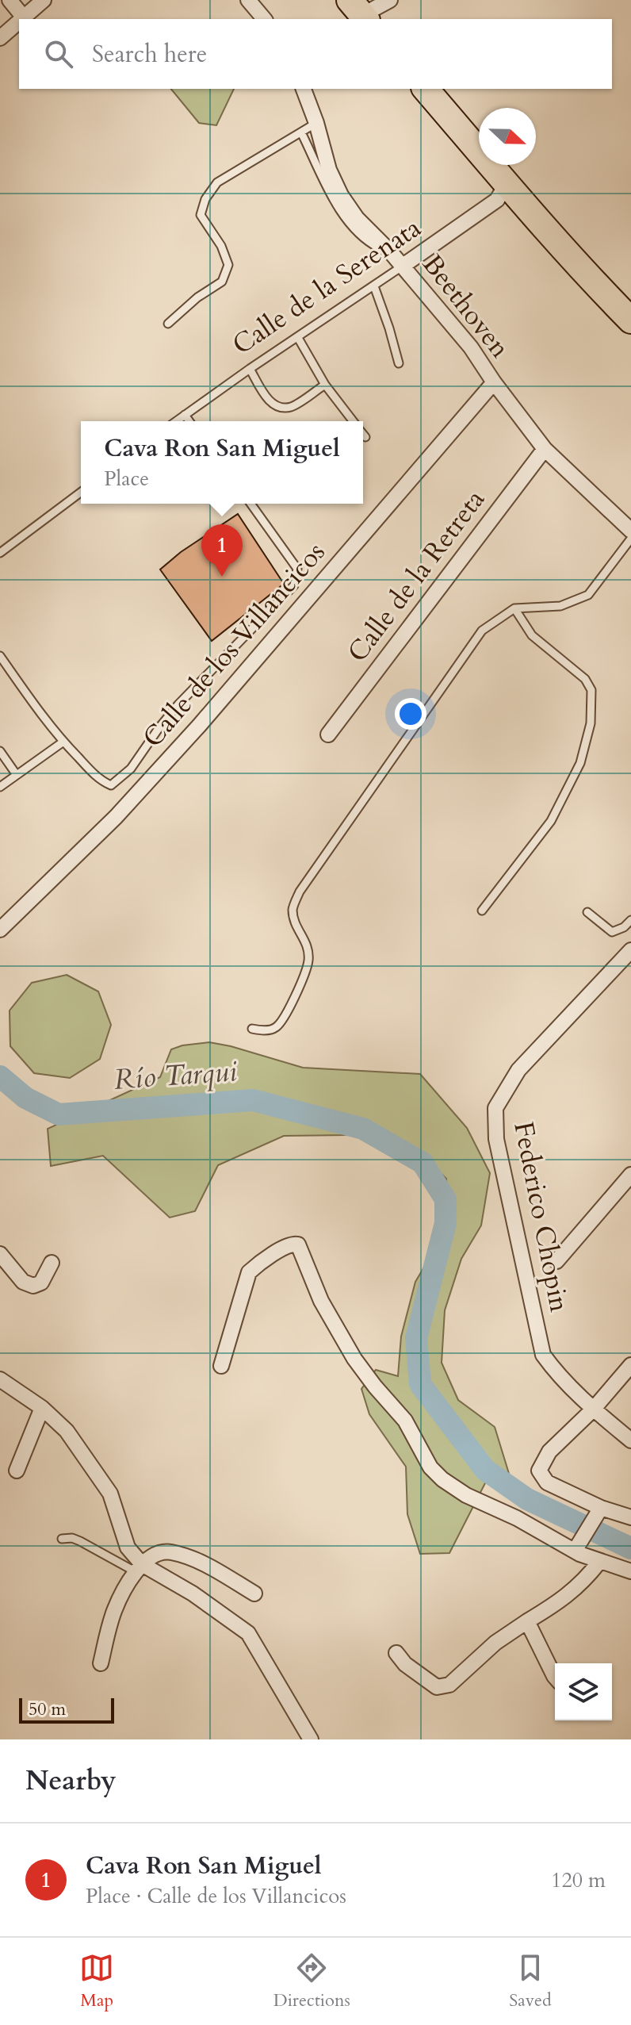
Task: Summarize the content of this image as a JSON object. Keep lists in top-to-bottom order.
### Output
{
  "streets": {
    "street": [
      "Calle de la Serenata",
      "Beethoven",
      "Calle de la Retreta",
      "Calle de los Villancicos",
      "Federico Chopin"
    ]
  },
  "crossings": [
    ["Calle de la Serenata", "Beethoven"],
    ["Beethoven", "Calle de la Retreta"],
    ["Beethoven", "Calle de los Villancicos"]
  ],
  "water": ["Río Tarqui"],
  "scale_bar": "50 m",
  "north": "right",
  "page": {
    "search": "Search here",
    "popup": ["Cava Ron San Miguel", "Place"],
    "pins": "1",
    "scale": "50 m",
    "heading": "Nearby",
    "list": [
      {
        "mark": "1",
        "name": "Cava Ron San Miguel",
        "note": "Place · Calle de los Villancicos",
        "value": "120 m"
      }
    ],
    "nav": ["Map", "Directions", "Saved"]
  }
}
